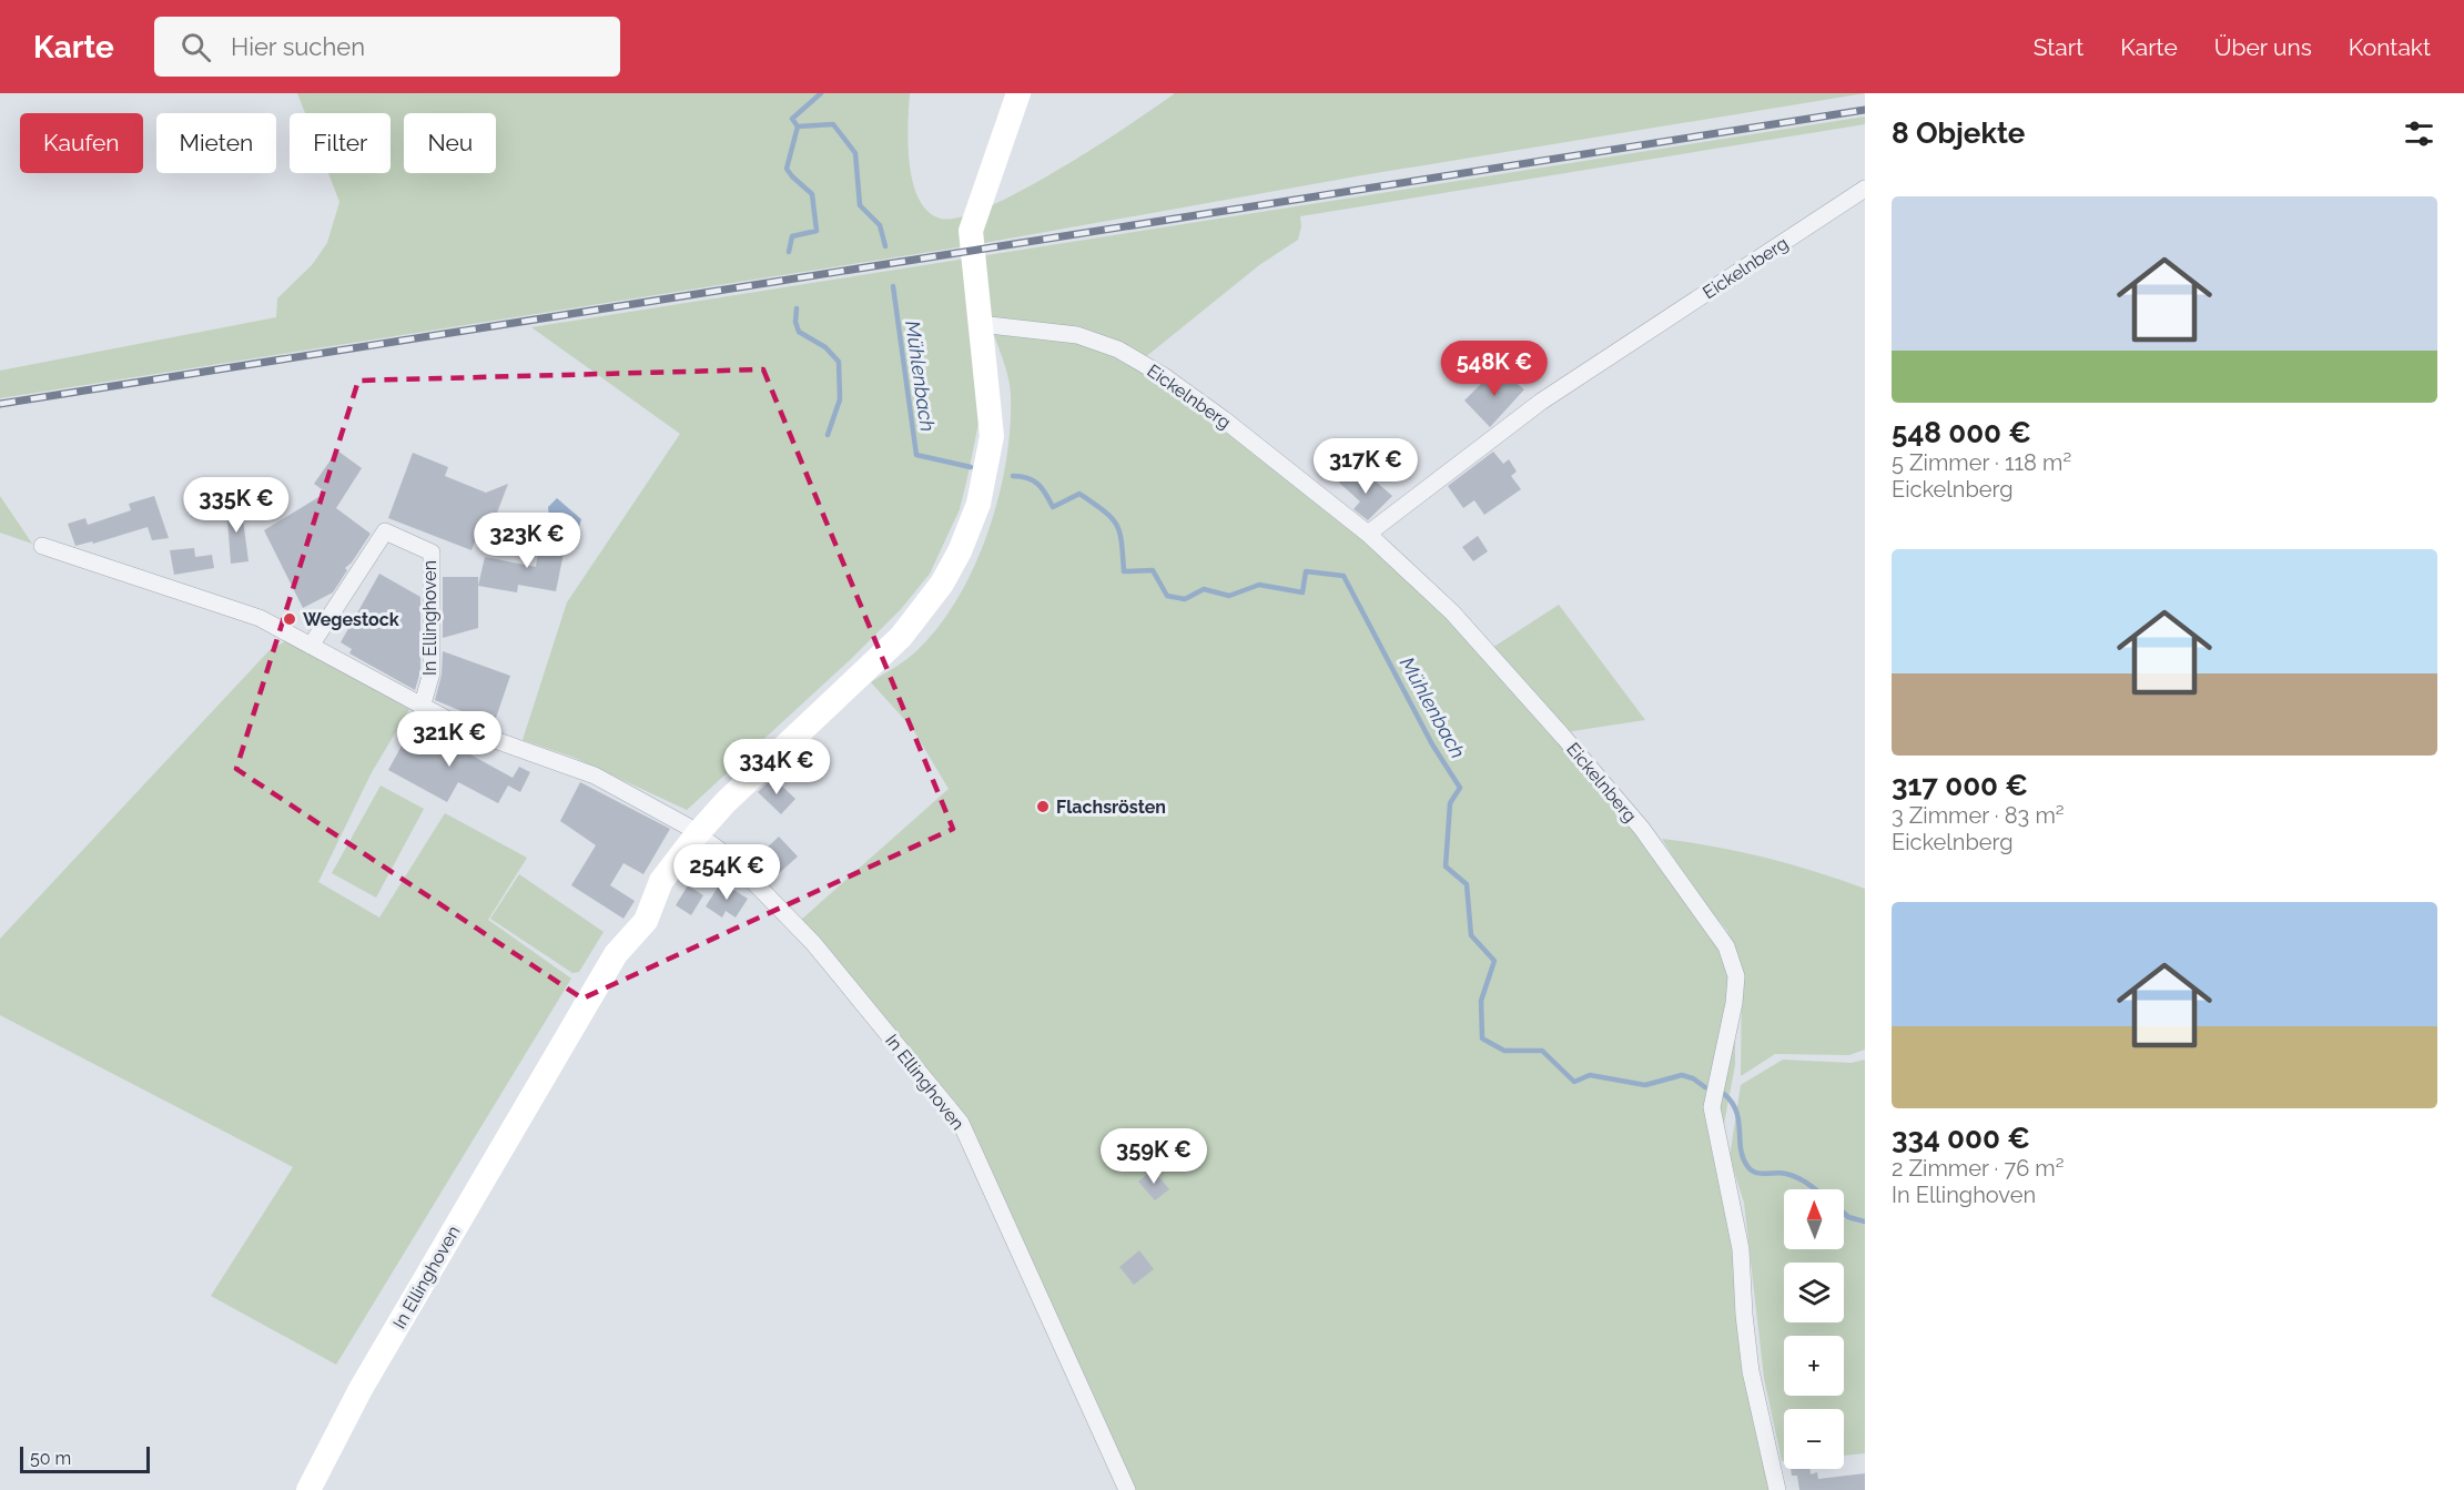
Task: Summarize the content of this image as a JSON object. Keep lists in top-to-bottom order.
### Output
{
  "streets": {
    "street": ["Eickelnberg", "In Ellinghoven"]
  },
  "crossings": [
    ["Eickelnberg", "In Ellinghoven"]
  ],
  "water": ["Mühlenbach"],
  "places": ["Wegestock", "Flachsrösten"],
  "scale_bar": "50 m",
  "north": "top",
  "page": {
    "header": "Karte",
    "search": "Hier suchen",
    "nav": [
      "Start",
      "Karte",
      "Über uns",
      "Kontakt"
    ],
    "heading": "8 Objekte",
    "chip": [
      "Kaufen",
      "Mieten",
      "Filter",
      "Neu"
    ],
    "list": [
      {
        "name": "548 000 €",
        "note": "5 Zimmer · 118 m² · Eickelnberg"
      },
      {
        "name": "317 000 €",
        "note": "3 Zimmer · 83 m² · Eickelnberg"
      },
      {
        "name": "334 000 €",
        "note": "2 Zimmer · 76 m² · In Ellinghoven"
      }
    ],
    "price": [
      "548K €",
      "317K €",
      "335K €",
      "323K €",
      "321K €",
      "334K €",
      "254K €",
      "359K €"
    ],
    "map_buttons": ["+", "−"],
    "scale": "50 m"
  }
}
